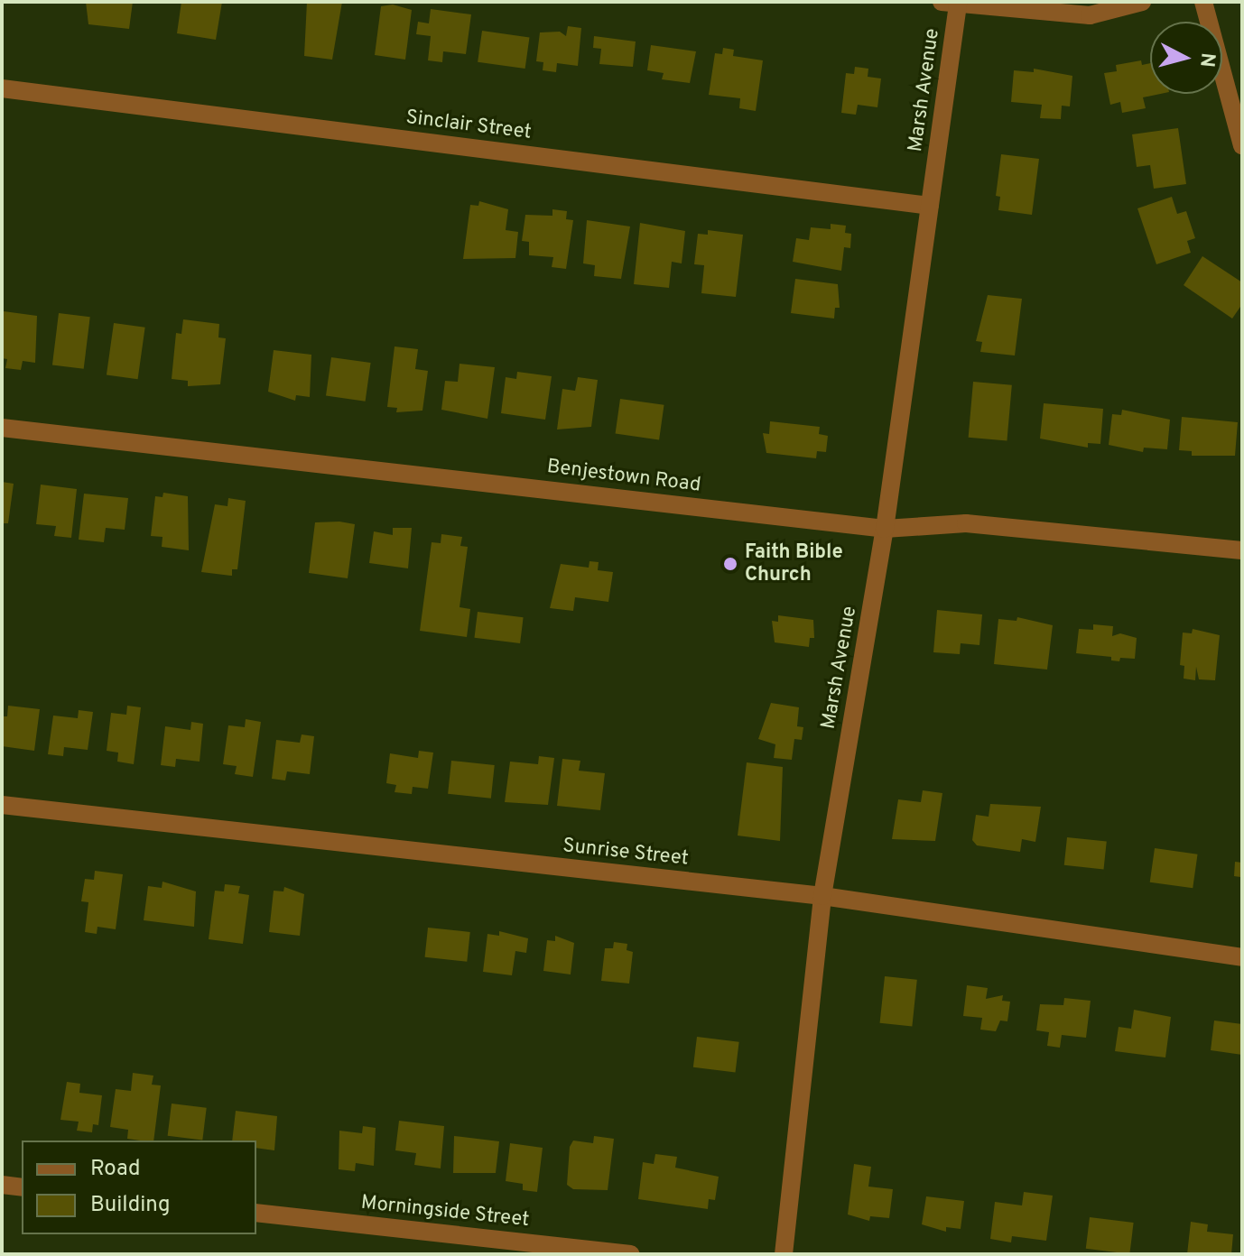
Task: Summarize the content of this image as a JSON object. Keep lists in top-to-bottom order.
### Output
{
  "streets": {
    "street": [
      "Marsh Avenue",
      "Sinclair Street",
      "Benjestown Road",
      "Sunrise Street",
      "Morningside Street"
    ]
  },
  "crossings": [
    ["Marsh Avenue", "Sinclair Street"],
    ["Marsh Avenue", "Benjestown Road"],
    ["Marsh Avenue", "Sunrise Street"]
  ],
  "places": ["Faith Bible Church"],
  "legend": ["Road", "Building"],
  "north": "right"
}
